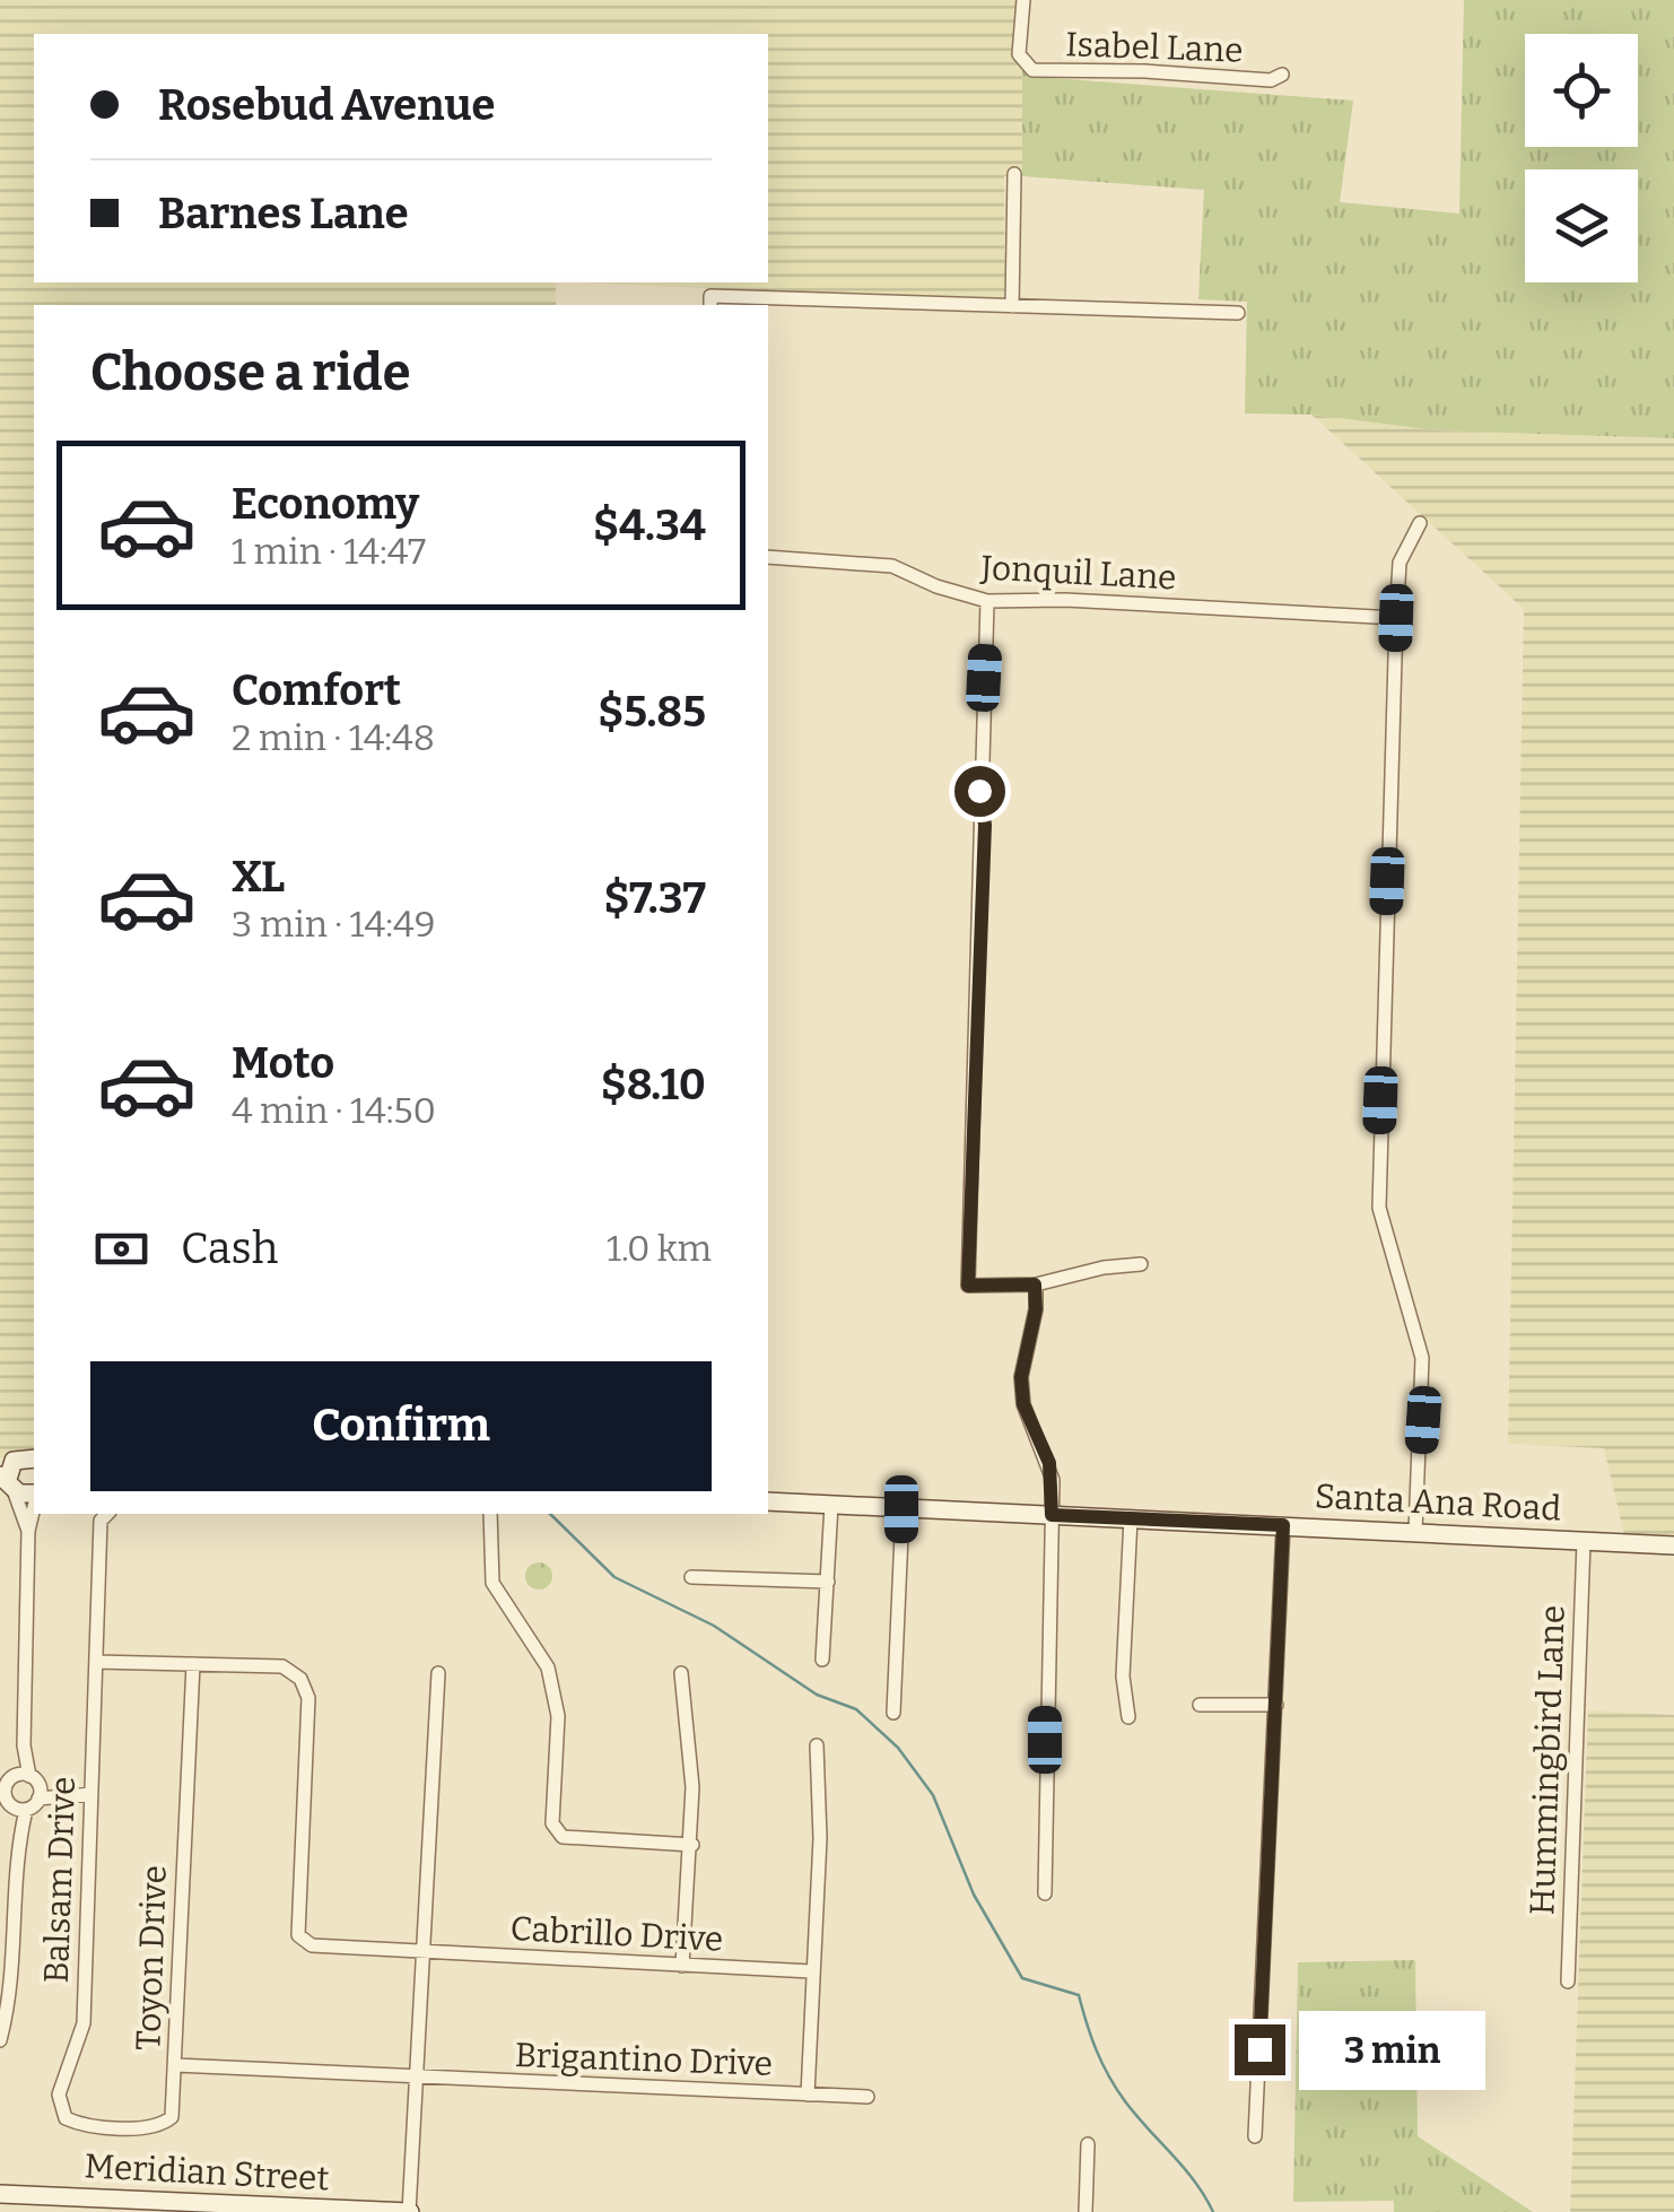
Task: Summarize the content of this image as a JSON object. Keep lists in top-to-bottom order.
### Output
{
  "streets": {
    "street": [
      "Isabel Lane",
      "Jonquil Lane",
      "Santa Ana Road",
      "Hummingbird Lane",
      "Balsam Drive",
      "Cabrillo Drive",
      "Toyon Drive",
      "Brigantino Drive",
      "Meridian Street"
    ]
  },
  "crossings": [
    ["Santa Ana Road", "Hummingbird Lane"],
    ["Balsam Drive", "Toyon Drive"],
    ["Cabrillo Drive", "Toyon Drive"],
    ["Toyon Drive", "Brigantino Drive"]
  ],
  "page": {
    "banner": ["Rosebud Avenue", "Barnes Lane"],
    "heading": "Choose a ride",
    "list": [
      {
        "name": "Economy",
        "note": "1 min · 14:47",
        "value": "$4.34"
      },
      {
        "name": "Comfort",
        "note": "2 min · 14:48",
        "value": "$5.85"
      },
      {
        "name": "XL",
        "note": "3 min · 14:49",
        "value": "$7.37"
      },
      {
        "name": "Moto",
        "note": "4 min · 14:50",
        "value": "$8.10"
      }
    ],
    "pay": ["Cash", "1.0 km"],
    "buttons": "Confirm",
    "bubble": "3 min"
  }
}
